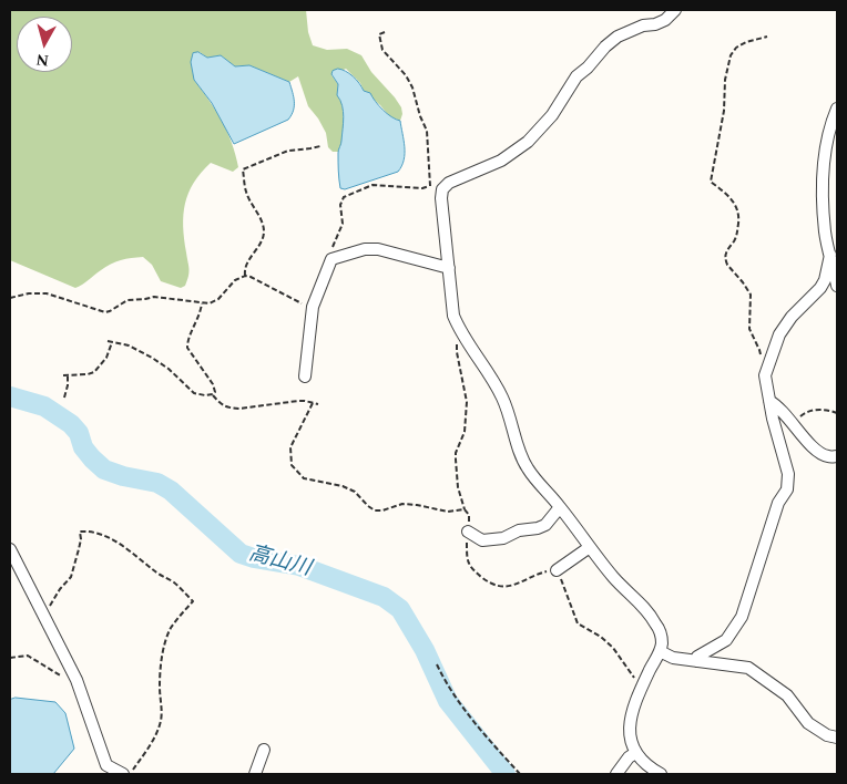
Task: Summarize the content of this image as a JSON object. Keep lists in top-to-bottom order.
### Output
{
  "water": ["高山川"],
  "north": "bottom"
}
